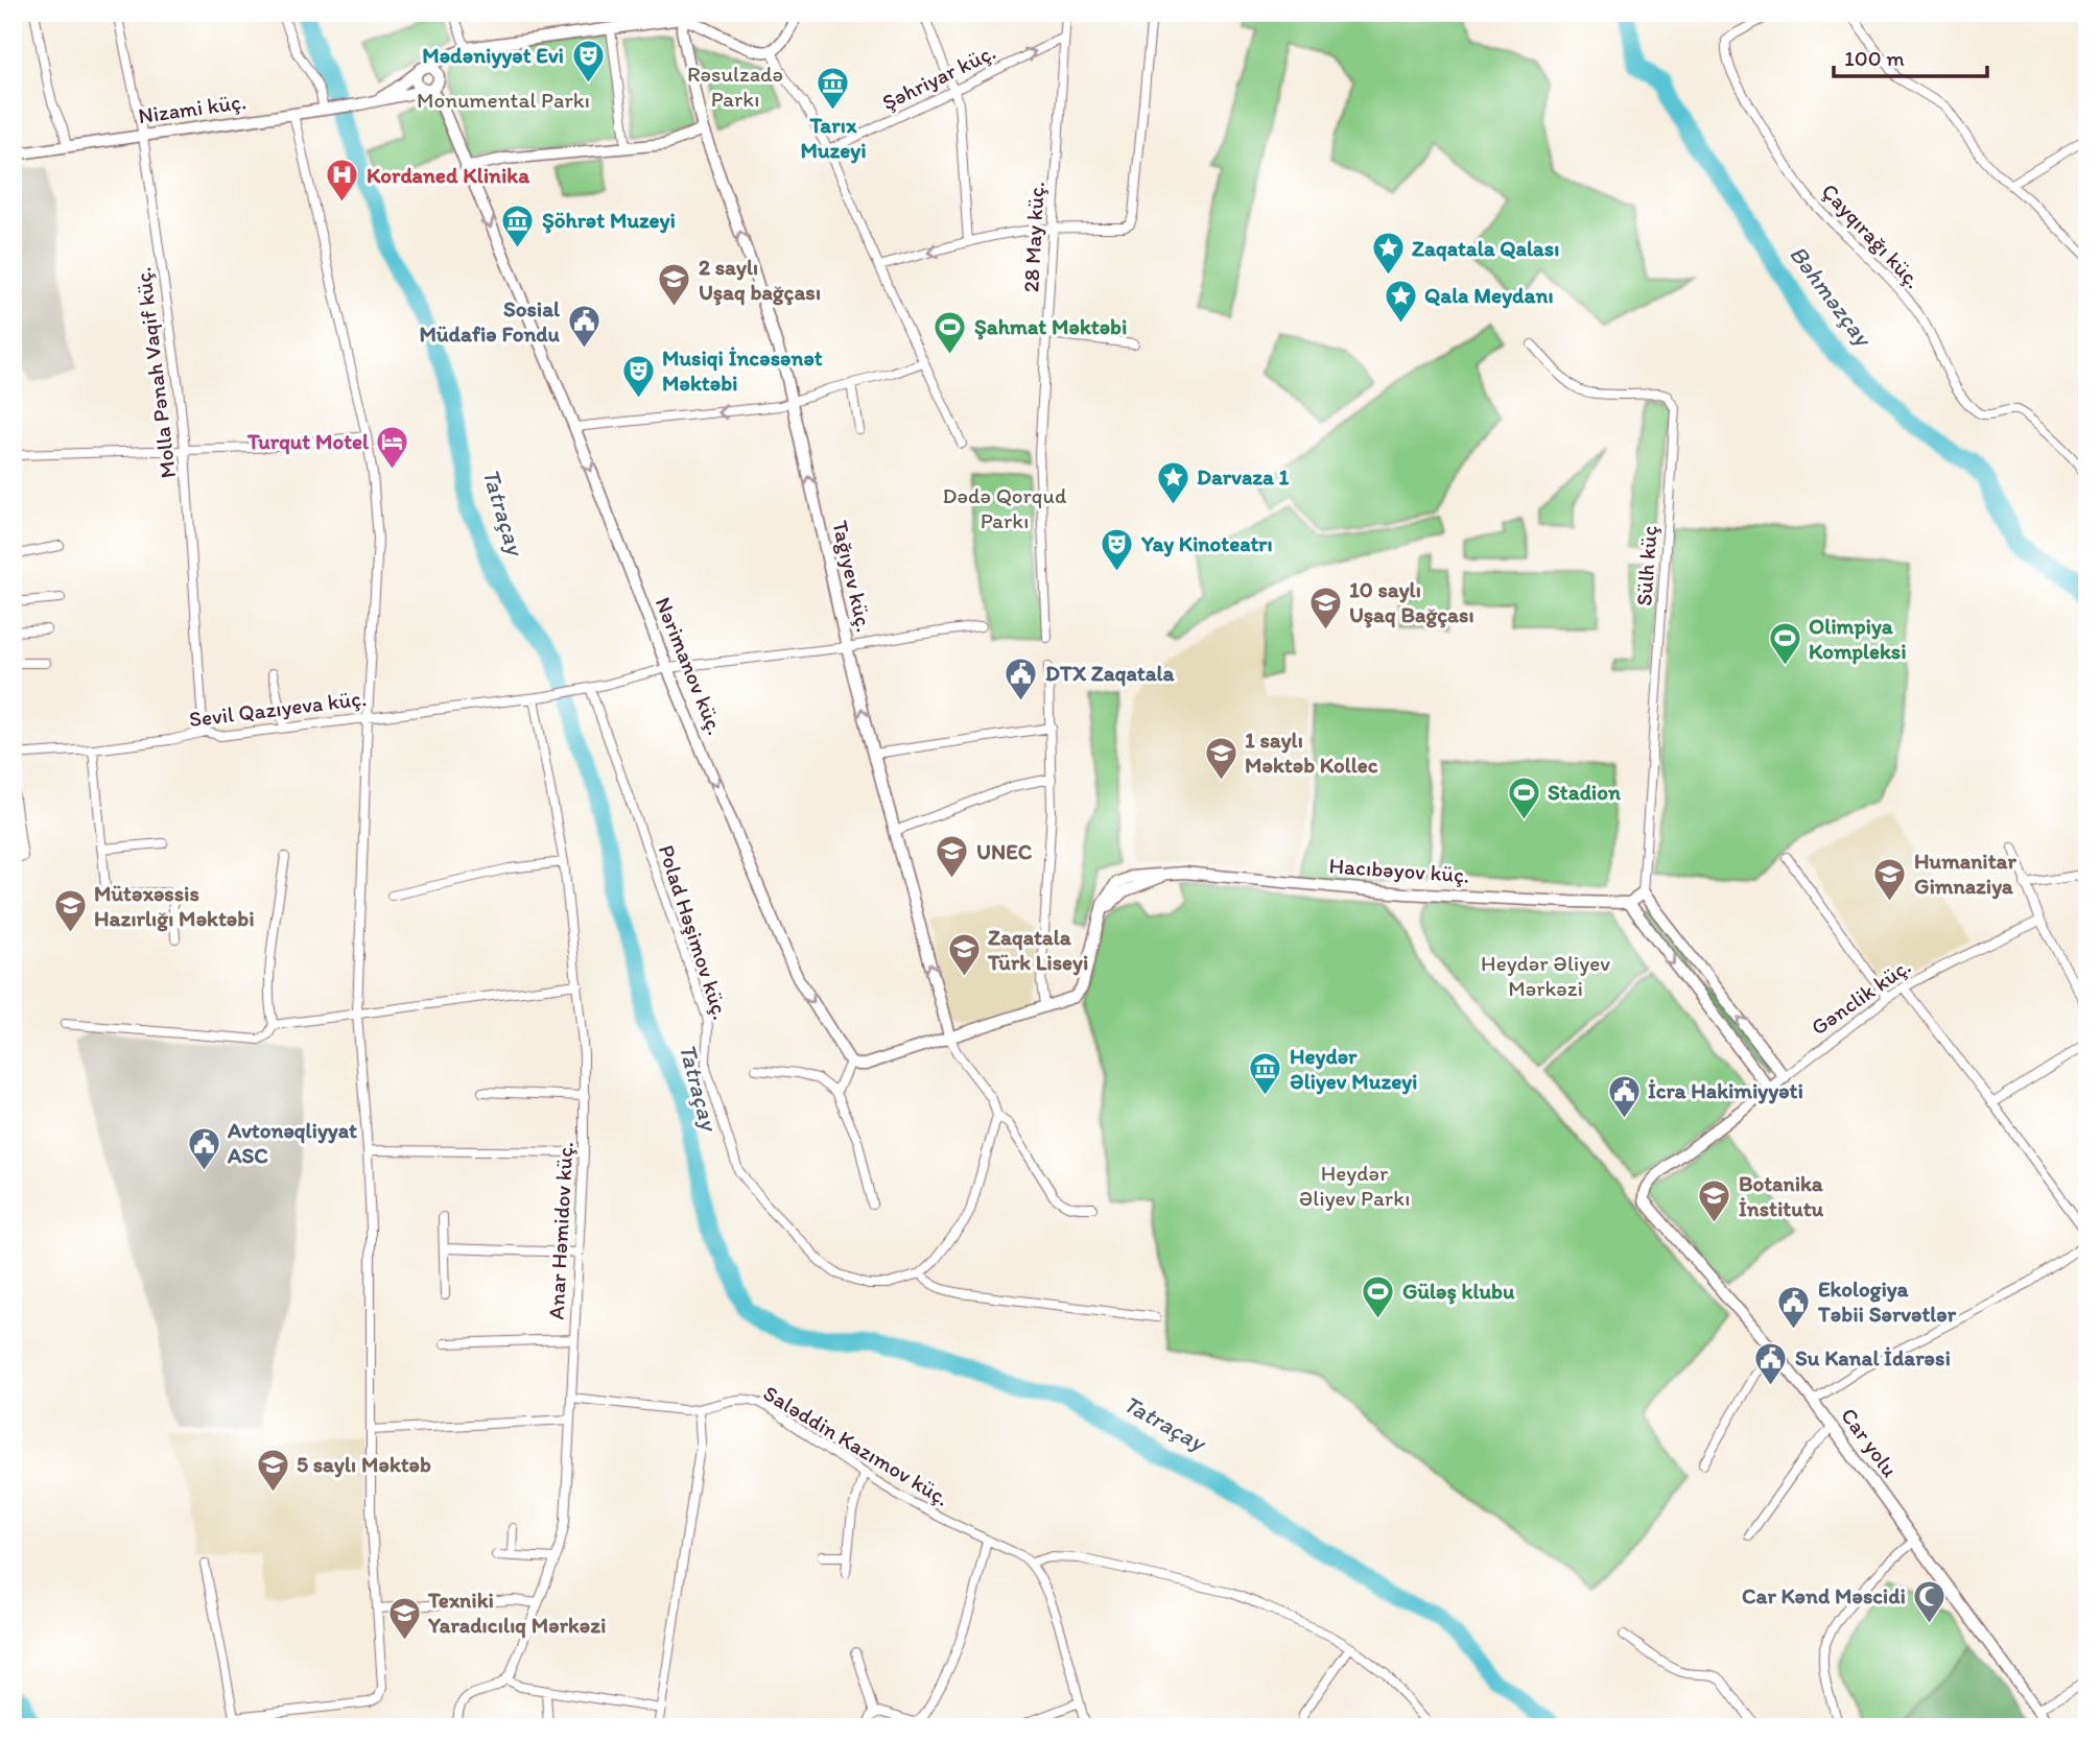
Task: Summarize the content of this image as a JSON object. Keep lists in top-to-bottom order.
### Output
{
  "streets": {
    "street": [
      "Şəhriyar küç.",
      "Nizami küç.",
      "Çayqırağı küç.",
      "28 May küç.",
      "Molla Pənah Vaqif küç.",
      "Sülh küç",
      "Tağıyev küç.",
      "Nərimanov küç.",
      "Sevil Qazıyeva küç.",
      "Hacıbəyov küç.",
      "Polad Həşimov küç.",
      "Gənclik küç.",
      "Anar Həmidov küç.",
      "Car yolu",
      "Saləddin Kazımov küç."
    ]
  },
  "crossings": [
    ["Şəhriyar küç.", "28 May küç."],
    ["Nizami küç.", "Molla Pənah Vaqif küç."],
    ["Nizami küç.", "Nərimanov küç."],
    ["Molla Pənah Vaqif küç.", "Sevil Qazıyeva küç."],
    ["Sevil Qazıyeva küç.", "Polad Həşimov küç."],
    ["Sevil Qazıyeva küç.", "Anar Həmidov küç."],
    ["Gənclik küç.", "Car yolu"],
    ["Anar Həmidov küç.", "Saləddin Kazımov küç."]
  ],
  "one_way": ["Şəhriyar küç.", "Tağıyev küç.", "Nərimanov küç."],
  "water": ["Bəhməzçay", "Tatraçay"],
  "parks": [
    "Rəsulzadə Parkı",
    "Monumental Parkı",
    "Dədə Qorqud Parkı",
    "Heydər Əliyev Mərkəzi",
    "Heydər Əliyev Parkı"
  ],
  "places": {
    "theatre": ["Mədəniyyət Evi", "Musiqi İncəsənət Məktəbi", "Yay Kinoteatrı"],
    "museum": ["Tarıx Muzeyi", "Şöhrət Muzeyi", "Heydər Əliyev Muzeyi"],
    "hospital": ["Kordaned Klinika"],
    "place": ["Zaqatala Qalası", "Qala Meydanı", "Darvaza 1"],
    "school or university": [
      "2 saylı Uşaq bağçası",
      "10 saylı Uşaq Bağçası",
      "1 saylı Məktəb Kollec",
      "UNEC",
      "Humanitar Gimnaziya",
      "Mütəxəssis Hazırlığı Məktəbi",
      "Zaqatala Türk Liseyi",
      "Botanika İnstitutu",
      "5 saylı Məktəb",
      "Texniki Yaradıcılıq Mərkəzi"
    ],
    "public building": [
      "Sosial Müdafiə Fondu",
      "DTX Zaqatala",
      "İcra Hakimiyyəti",
      "Avtonəqliyyat ASC",
      "Ekologiya Təbii Sərvətlər",
      "Su Kanal İdarəsi"
    ],
    "sports": [
      "Şahmat Məktəbi",
      "Olimpiya Kompleksi",
      "Stadion",
      "Güləş klubu"
    ],
    "hotel": ["Turqut Motel"],
    "mosque": ["Car Kənd Məscidi"]
  },
  "scale_bar": "100 m"
}
